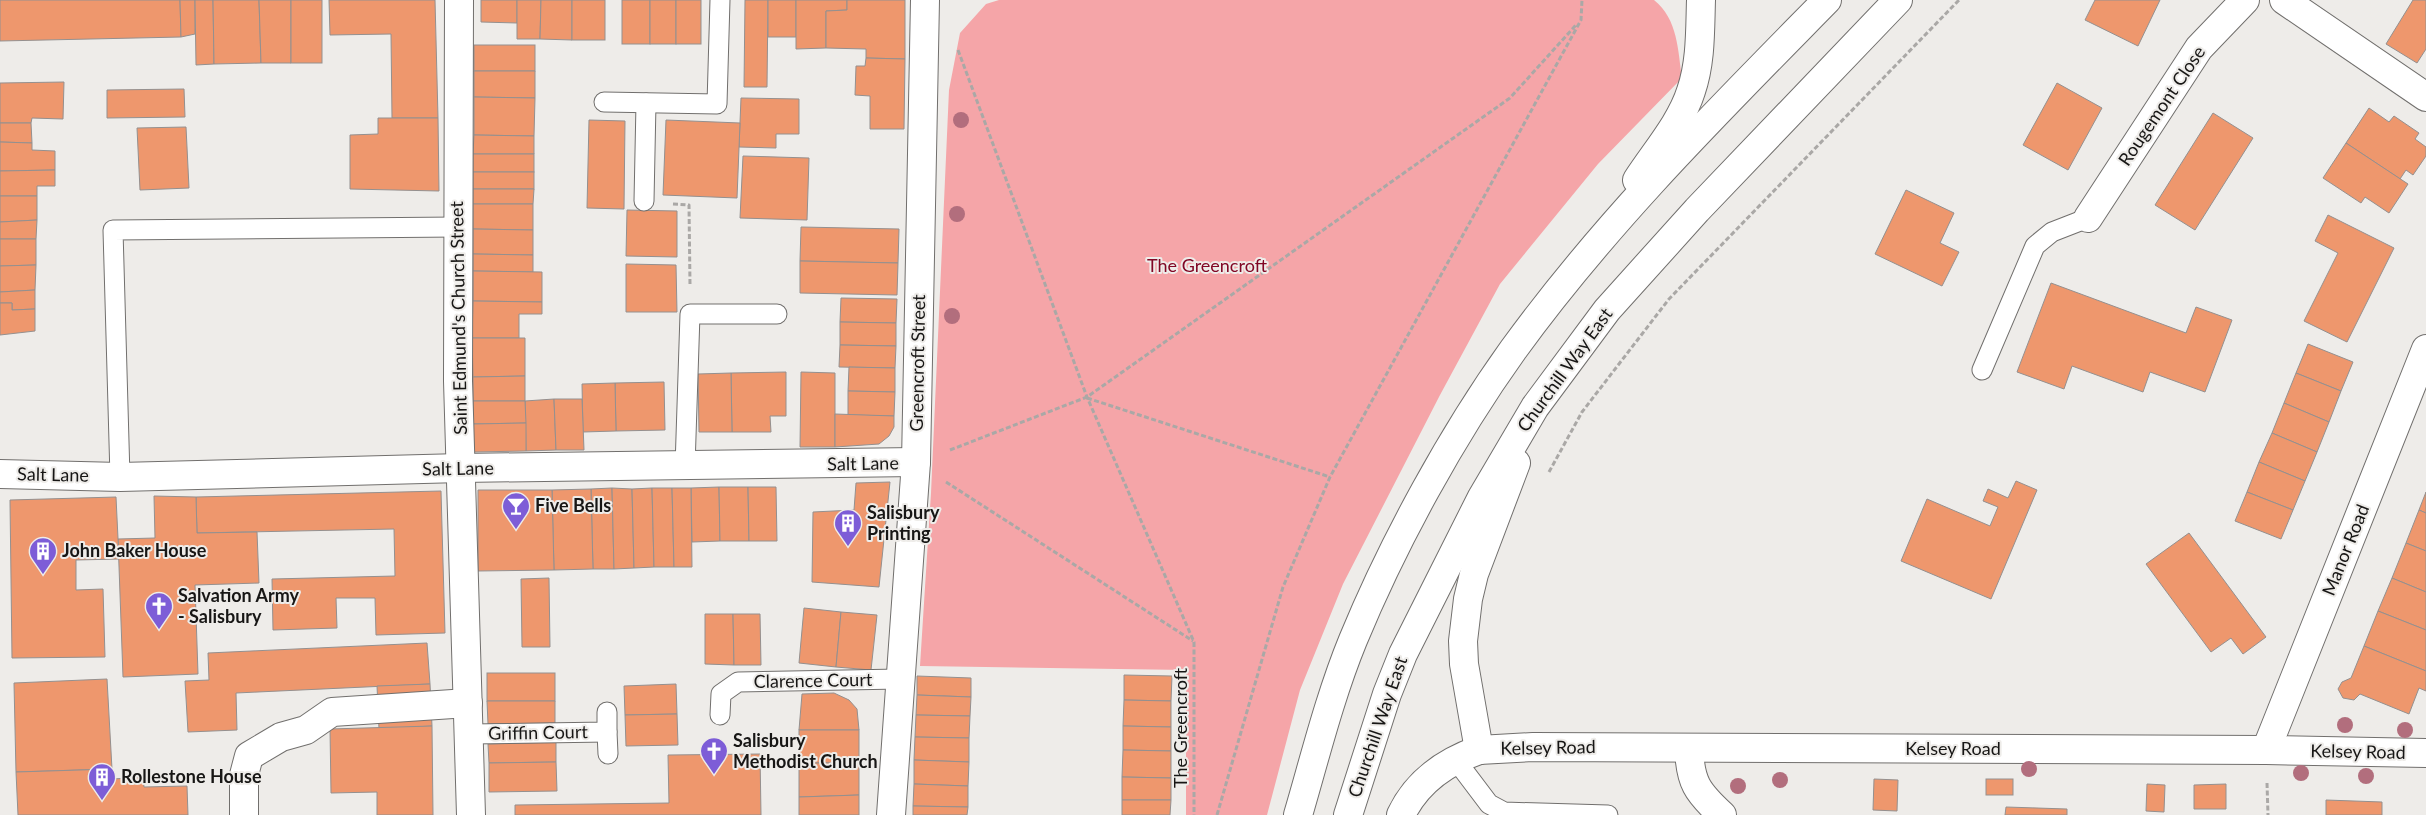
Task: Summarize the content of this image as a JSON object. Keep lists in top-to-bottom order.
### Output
{
  "streets": {
    "main road": [
      "Rougemont Close",
      "Saint Edmund's Church Street",
      "Greencroft Street",
      "Churchill Way East",
      "Salt Lane",
      "Manor Road",
      "Kelsey Road"
    ],
    "lane": ["Clarence Court", "Griffin Court"],
    "path": ["The Greencroft"]
  },
  "crossings": [
    ["Saint Edmund's Church Street", "Salt Lane"],
    ["Saint Edmund's Church Street", "Griffin Court"],
    ["Greencroft Street", "Salt Lane"],
    ["Greencroft Street", "Clarence Court"],
    ["Manor Road", "Kelsey Road"]
  ],
  "parks": ["The Greencroft"],
  "places": {
    "bar": ["Five Bells"],
    "building": ["Salisbury Printing", "John Baker House", "Rollestone House"],
    "church": ["Salvation Army - Salisbury", "Salisbury Methodist Church"]
  }
}
